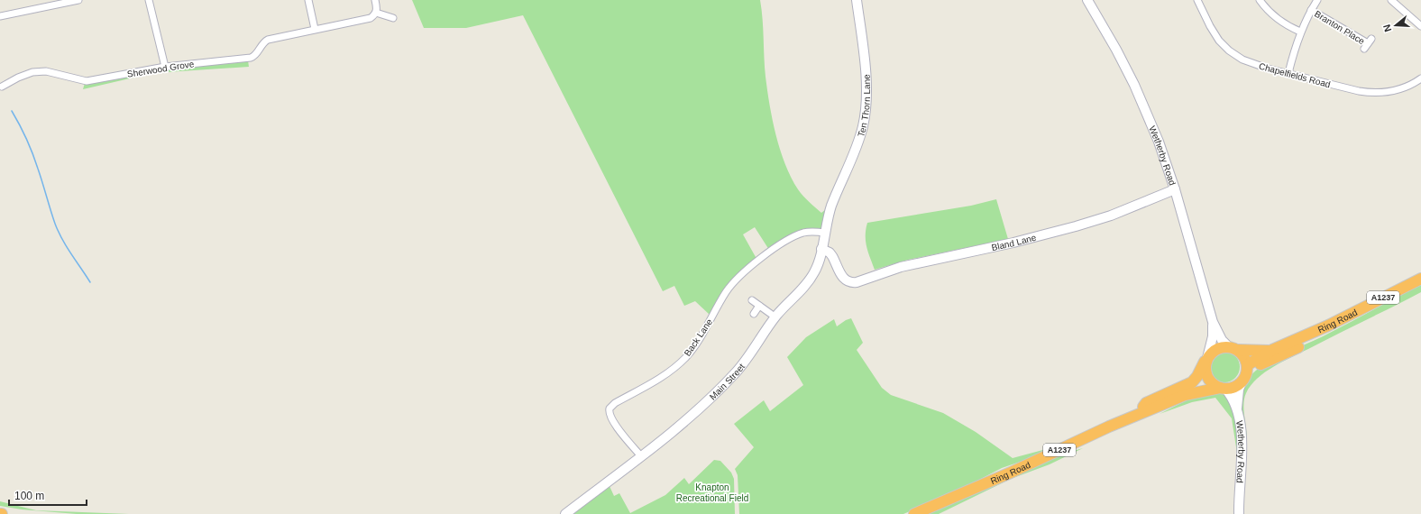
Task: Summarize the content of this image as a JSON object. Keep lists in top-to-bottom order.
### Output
{
  "streets": {
    "highway": ["A1237", "Ring Road"],
    "street": [
      "Branton Place",
      "Sherwood Grove",
      "Chapelfields Road",
      "Ten Thorn Lane",
      "Wetherby Road",
      "Bland Lane",
      "Back Lane",
      "Main Street"
    ]
  },
  "crossings": [
    ["Ten Thorn Lane", "Main Street"],
    ["Wetherby Road", "Bland Lane"],
    ["Wetherby Road", "Ring Road"],
    ["Bland Lane", "Main Street"],
    ["Back Lane", "Main Street"]
  ],
  "parks": ["Knapton Recreational Field"],
  "scale_bar": "100 m",
  "north": "left"
}
